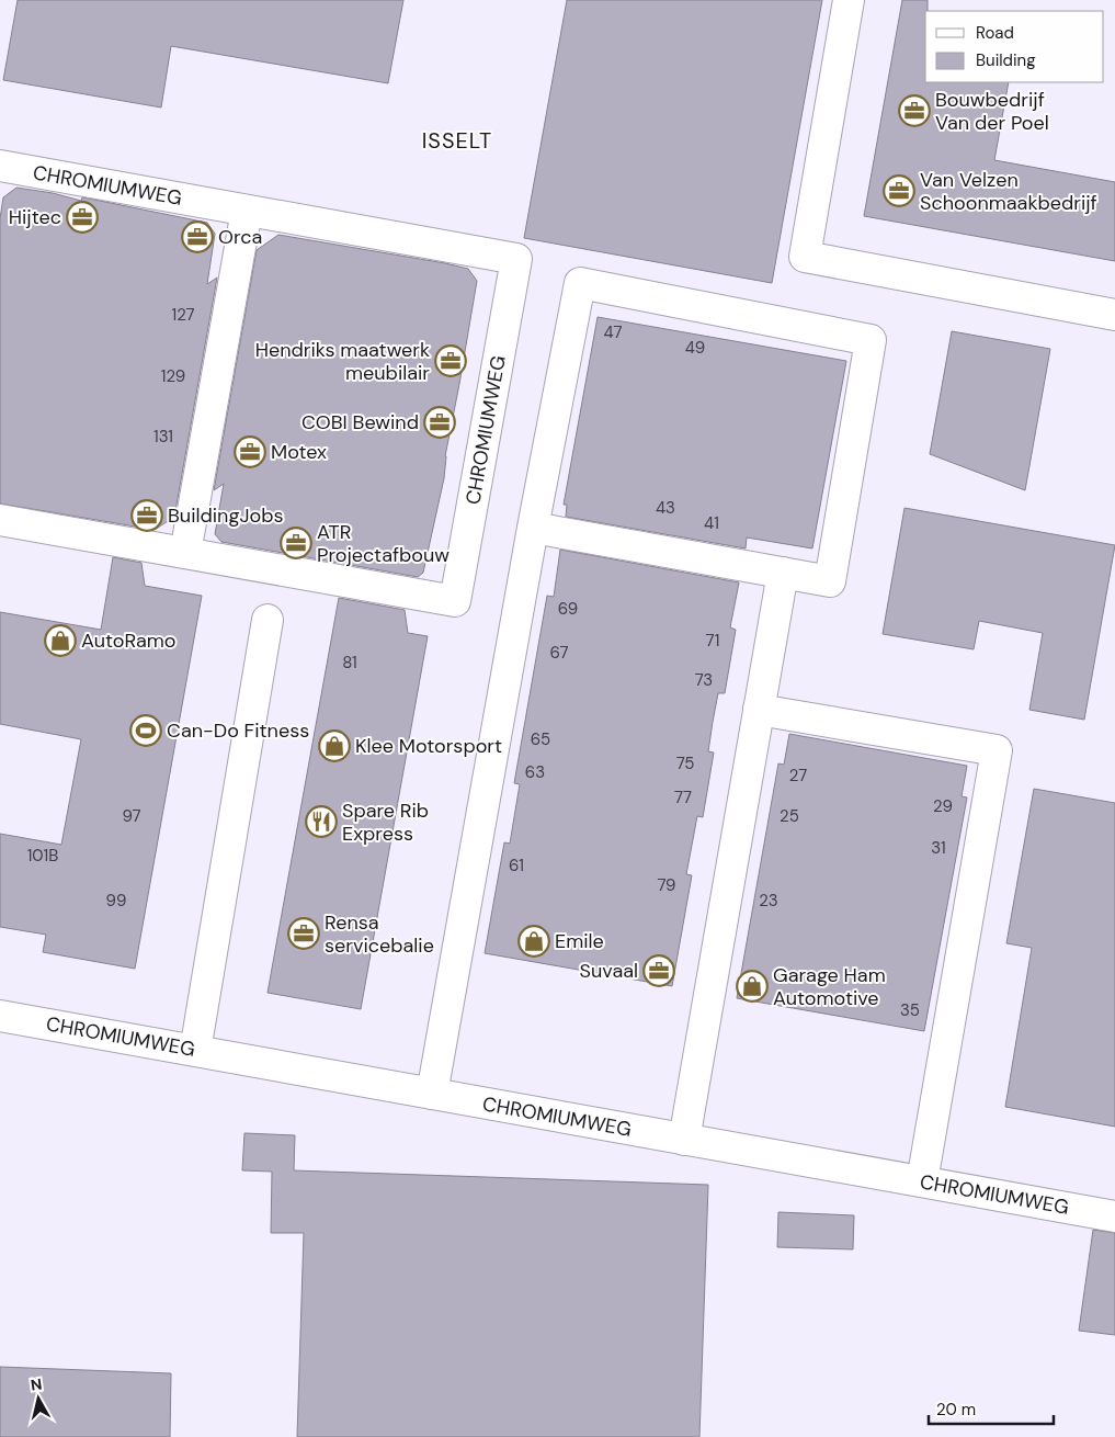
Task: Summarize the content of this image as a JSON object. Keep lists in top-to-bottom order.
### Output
{
  "streets": {
    "street": ["CHROMIUMWEG"]
  },
  "districts": ["ISSELT"],
  "places": {
    "office": [
      "Bouwbedrijf Van der Poel",
      "Van Velzen Schoonmaakbedrijf",
      "Hijtec",
      "Orca",
      "Hendriks maatwerk meubilair",
      "COBI Bewind",
      "Motex",
      "BuildingJobs",
      "ATR Projectafbouw",
      "Rensa servicebalie",
      "Suvaal"
    ],
    "shop": [
      "AutoRamo",
      "Klee Motorsport",
      "Emile",
      "Garage Ham Automotive"
    ],
    "sports": ["Can-Do Fitness"],
    "restaurant": ["Spare Rib Express"]
  },
  "house_numbers": [
    "127",
    "47",
    "49",
    "129",
    "131",
    "43",
    "41",
    "69",
    "71",
    "67",
    "81",
    "73",
    "65",
    "75",
    "63",
    "27",
    "77",
    "29",
    "97",
    "25",
    "31",
    "101B",
    "61",
    "79",
    "99",
    "23",
    "35"
  ],
  "legend": ["Road", "Building"],
  "scale_bar": "20 m",
  "north": "top"
}
